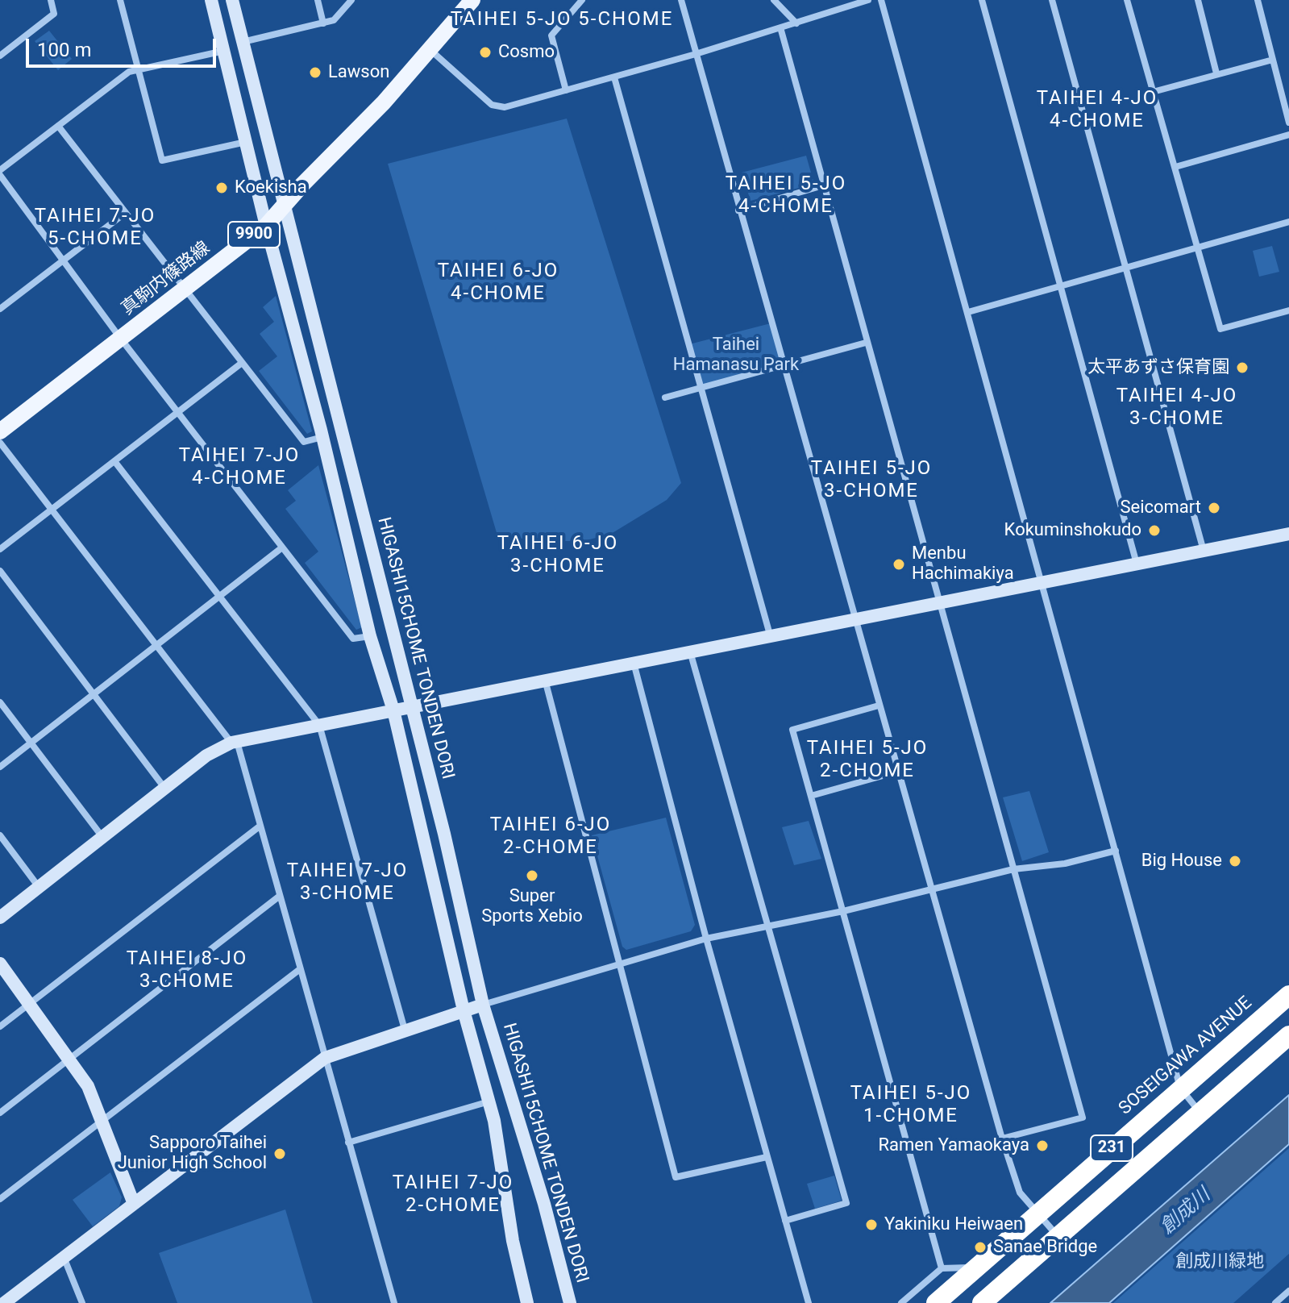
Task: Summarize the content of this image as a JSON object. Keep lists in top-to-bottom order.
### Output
{
  "streets": {
    "highway": ["SOSEIGAWA AVENUE", "231"],
    "main road": ["9900", "真駒内篠路線"],
    "street": ["HIGASHI15CHOME TONDEN DORI"]
  },
  "crossings": [
    ["真駒内篠路線", "HIGASHI15CHOME TONDEN DORI"]
  ],
  "districts": [
    "TAIHEI 5-JO 5-CHOME",
    "TAIHEI 4-JO 4-CHOME",
    "TAIHEI 5-JO 4-CHOME",
    "TAIHEI 7-JO 5-CHOME",
    "TAIHEI 6-JO 4-CHOME",
    "TAIHEI 4-JO 3-CHOME",
    "TAIHEI 7-JO 4-CHOME",
    "TAIHEI 5-JO 3-CHOME",
    "TAIHEI 6-JO 3-CHOME",
    "TAIHEI 5-JO 2-CHOME",
    "TAIHEI 6-JO 2-CHOME",
    "TAIHEI 7-JO 3-CHOME",
    "TAIHEI 8-JO 3-CHOME",
    "TAIHEI 5-JO 1-CHOME",
    "TAIHEI 7-JO 2-CHOME"
  ],
  "water": ["創成川"],
  "parks": ["Taihei Hamanasu Park", "創成川緑地"],
  "places": [
    "Cosmo",
    "Lawson",
    "Koekisha",
    "太平あずさ保育園",
    "Seicomart",
    "Kokuminshokudo",
    "Menbu Hachimakiya",
    "Big House",
    "Super Sports Xebio",
    "Ramen Yamaokaya",
    "Sapporo Taihei Junior High School",
    "Yakiniku Heiwaen",
    "Sanae Bridge"
  ],
  "scale_bar": "100 m"
}
